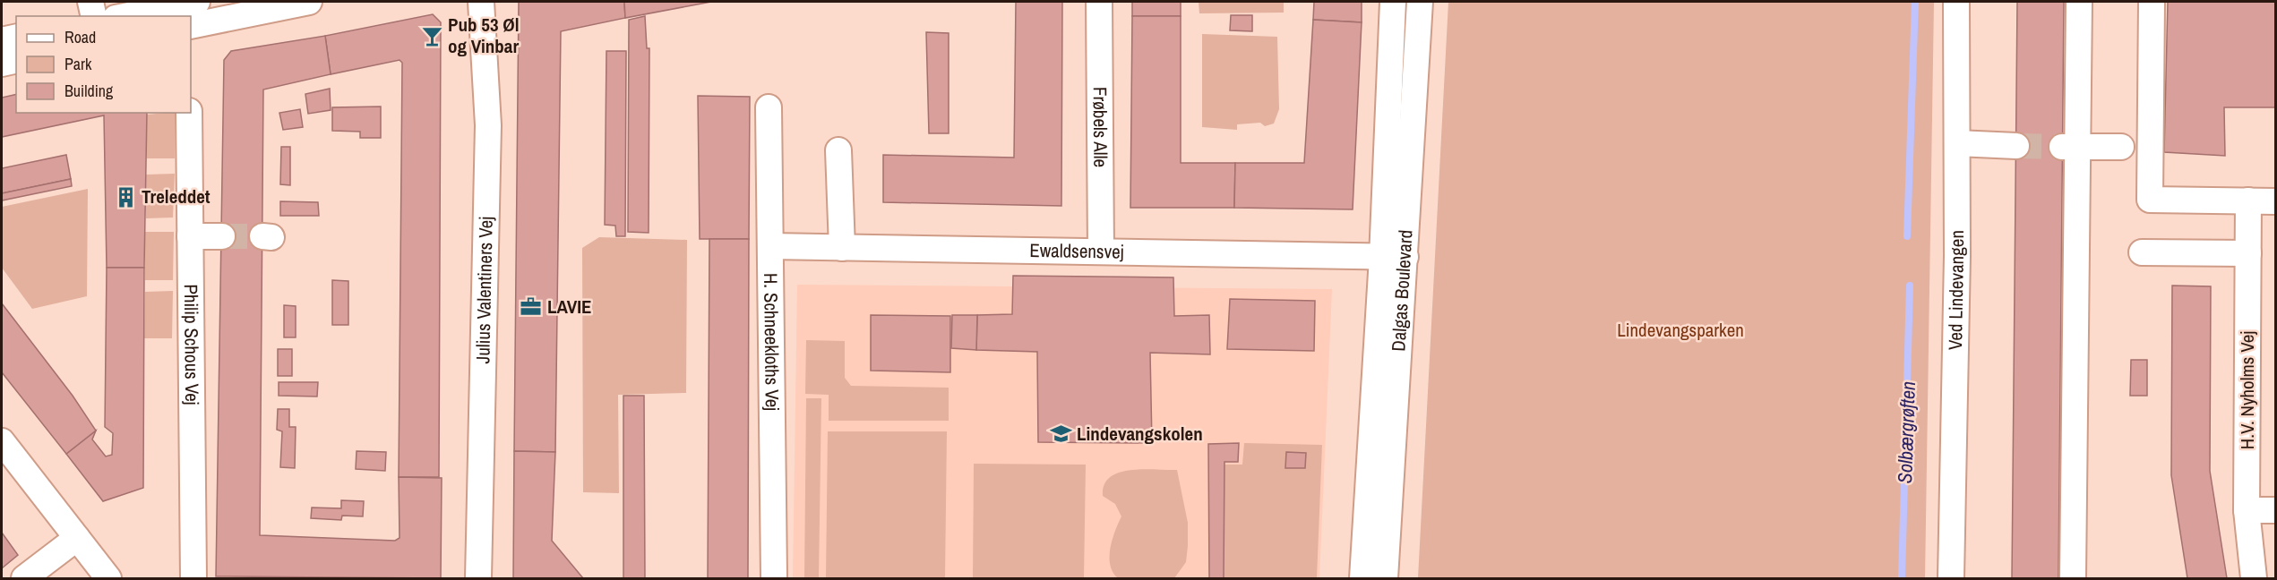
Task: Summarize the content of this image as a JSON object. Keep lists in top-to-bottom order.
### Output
{
  "streets": {
    "street": [
      "Frøbels Alle",
      "Ewaldsensvej",
      "Julius Valentiners Vej",
      "Dalgas Boulevard",
      "Ved Lindevangen",
      "H. Schneekloths Vej",
      "Philip Schous Vej",
      "H.V. Nyholms Vej"
    ]
  },
  "crossings": [
    ["Frøbels Alle", "Ewaldsensvej"],
    ["Ewaldsensvej", "Dalgas Boulevard"],
    ["Ewaldsensvej", "H. Schneekloths Vej"]
  ],
  "water": ["Solbærgrøften"],
  "parks": ["Lindevangsparken"],
  "places": {
    "bar": ["Pub 53 Øl og Vinbar"],
    "building": ["Treleddet"],
    "office": ["LAVIE"],
    "school or university": ["Lindevangskolen"]
  },
  "legend": ["Road", "Park", "Building"]
}
